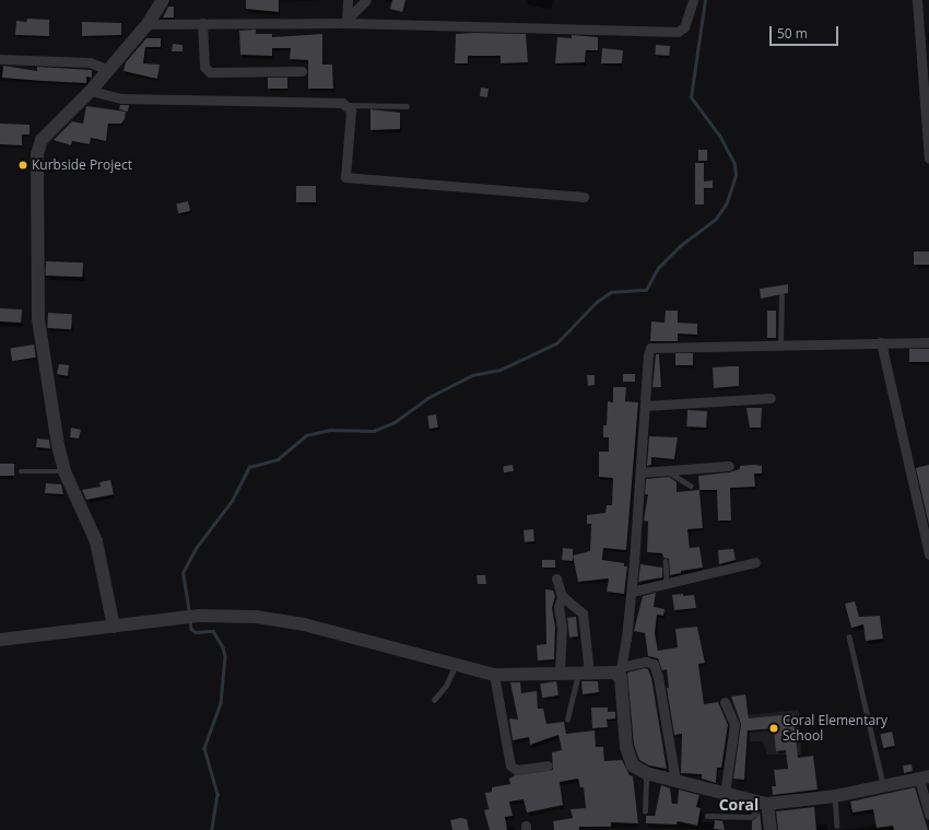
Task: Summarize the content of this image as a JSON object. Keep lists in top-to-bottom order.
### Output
{
  "districts": ["Coral"],
  "places": ["Kurbside Project", "Coral Elementary School"],
  "scale_bar": "50 m"
}
